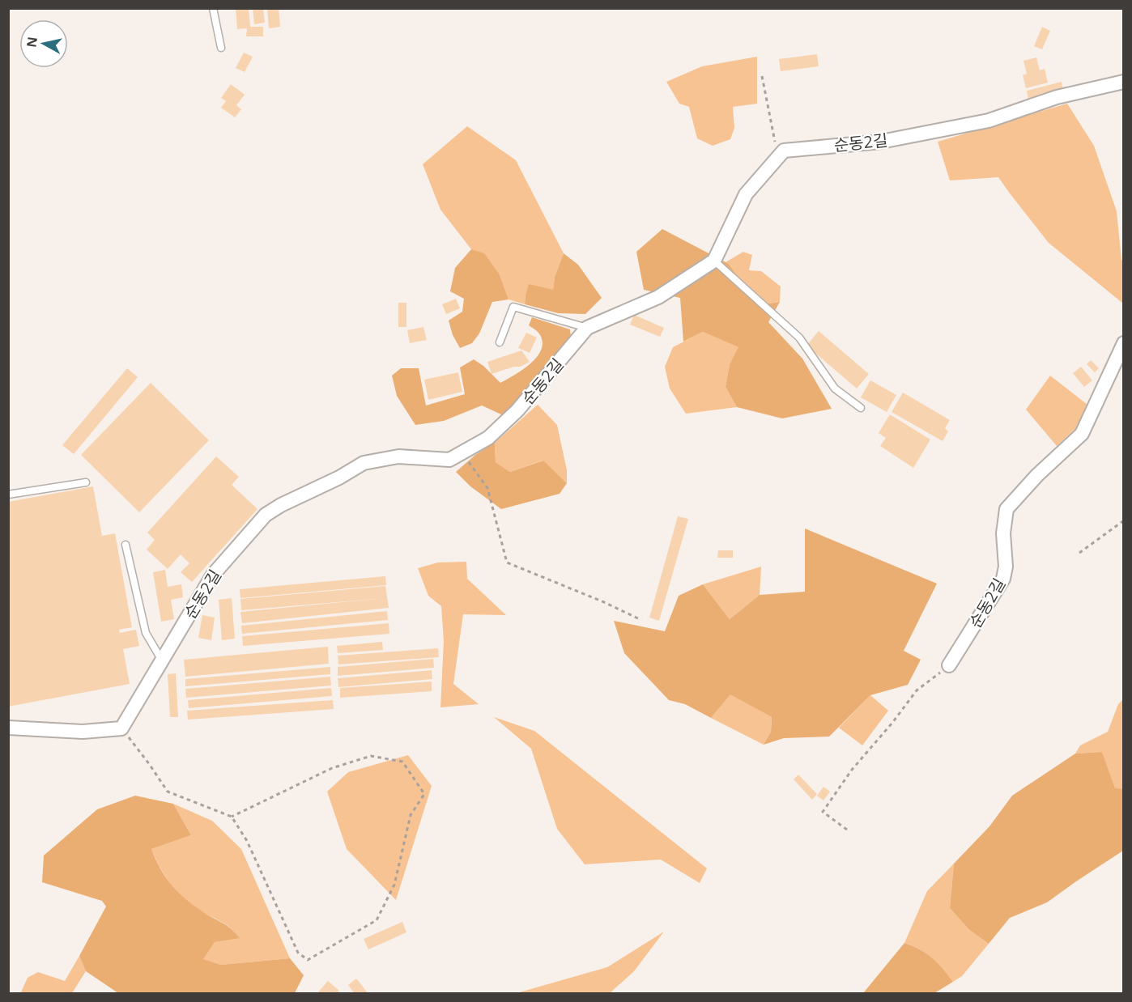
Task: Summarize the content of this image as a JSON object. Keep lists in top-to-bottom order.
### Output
{
  "streets": {
    "street": ["순동2길"]
  },
  "north": "left"
}
